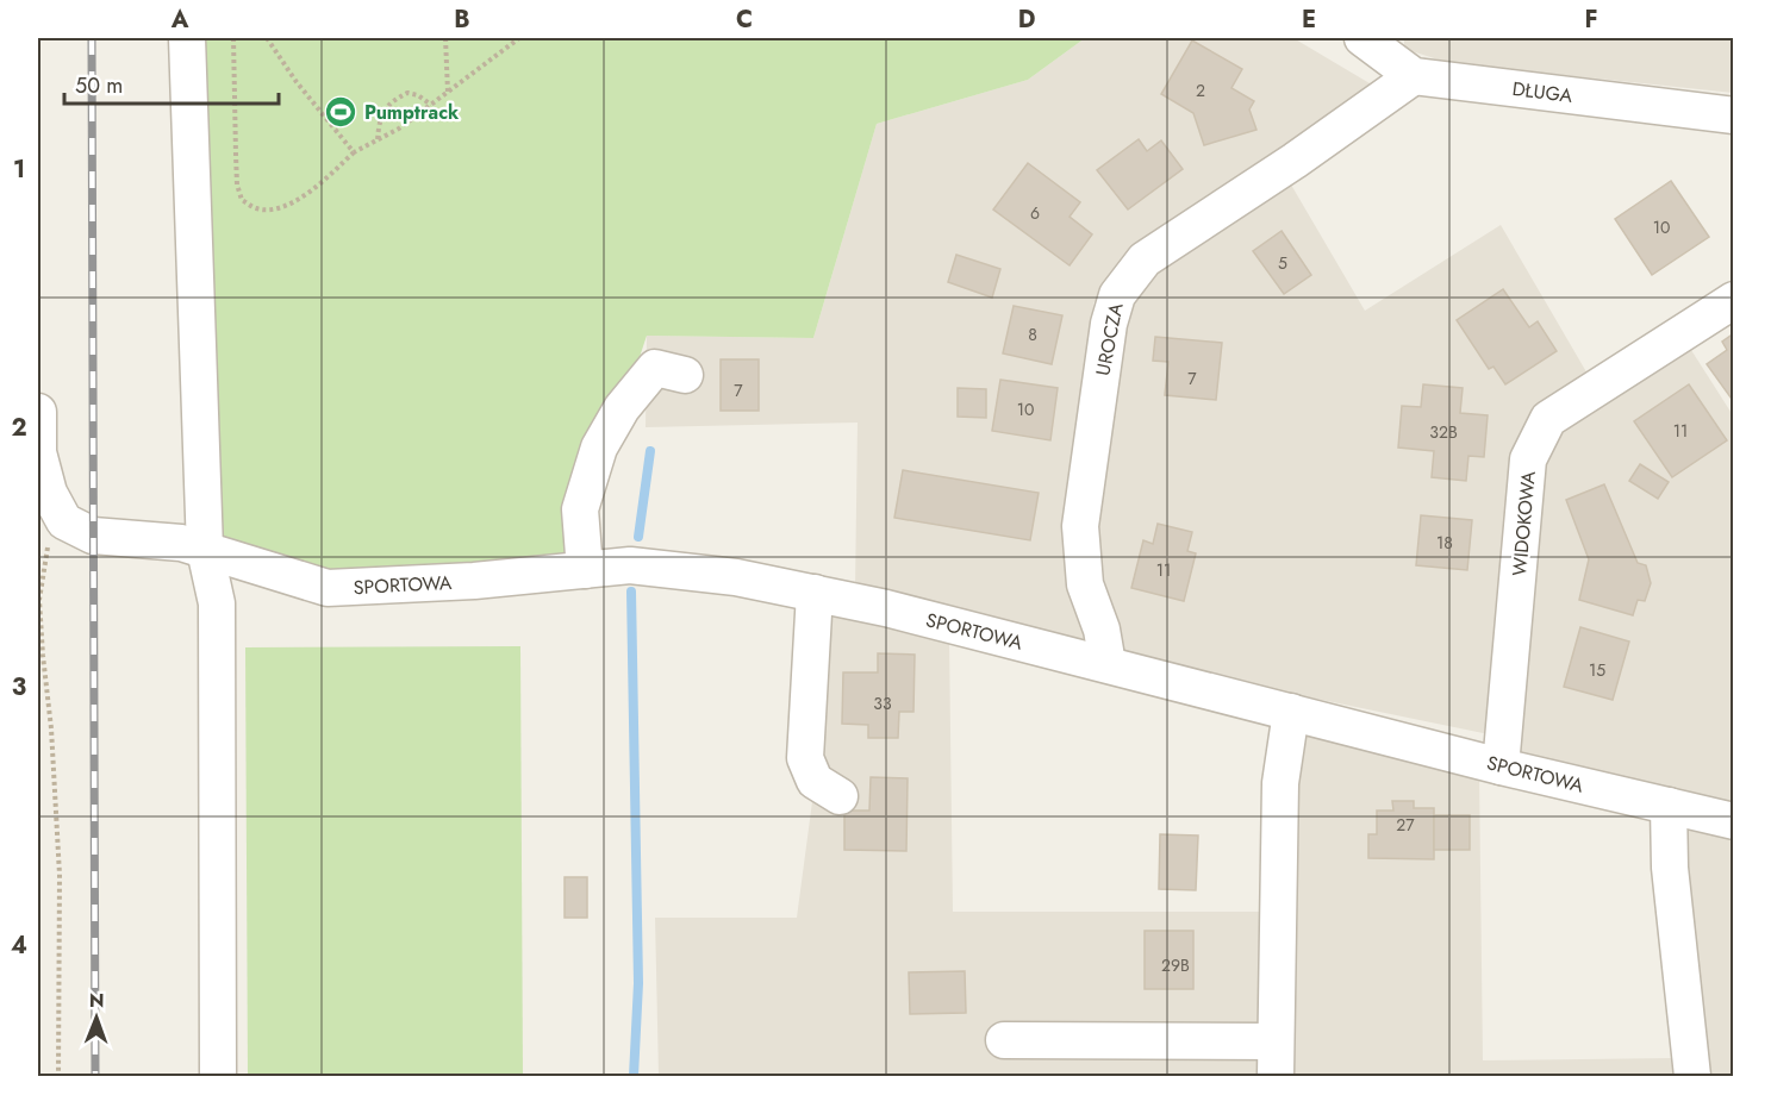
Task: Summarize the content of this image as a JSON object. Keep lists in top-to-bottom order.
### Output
{
  "streets": {
    "street": [
      "DŁUGA",
      "UROCZA",
      "WIDOKOWA",
      "SPORTOWA"
    ]
  },
  "crossings": [
    ["DŁUGA", "UROCZA"],
    ["UROCZA", "SPORTOWA"],
    ["WIDOKOWA", "SPORTOWA"]
  ],
  "places": {
    "sports": ["Pumptrack"]
  },
  "house_numbers": [
    "2",
    "6",
    "10",
    "5",
    "8",
    "7",
    "7",
    "10",
    "11",
    "32B",
    "18",
    "11",
    "15",
    "33",
    "27",
    "29B"
  ],
  "scale_bar": "50 m",
  "north": "top",
  "grid": {
    "columns": [
      "A",
      "B",
      "C",
      "D",
      "E",
      "F"
    ],
    "rows": [
      "1",
      "2",
      "3",
      "4"
    ]
  }
}
